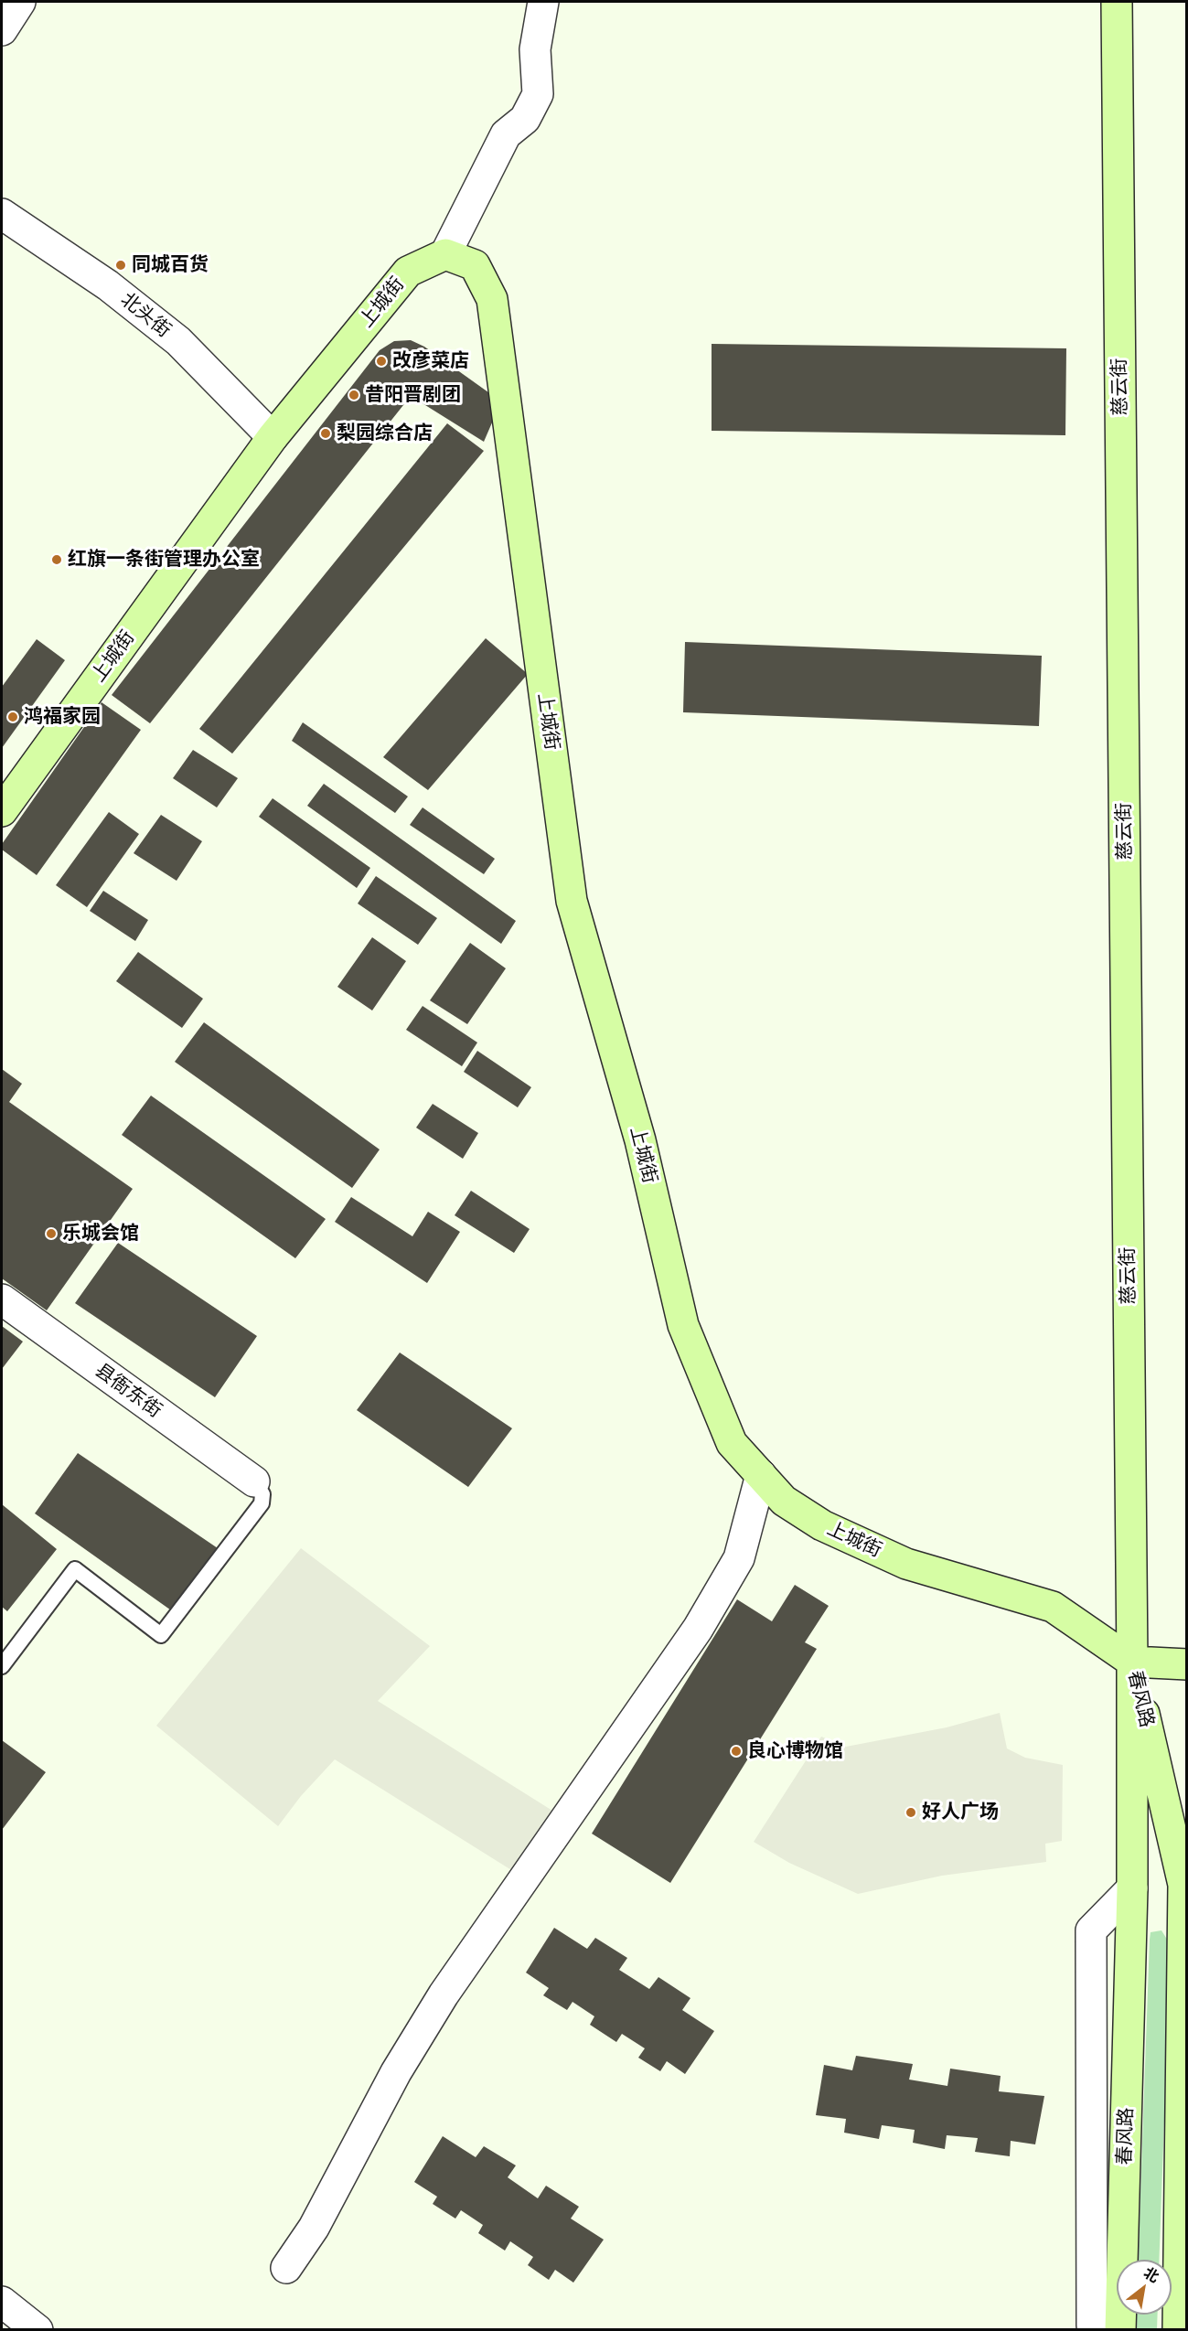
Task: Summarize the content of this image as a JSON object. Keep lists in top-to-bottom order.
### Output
{
  "streets": {
    "main road": ["上城街", "慈云街", "春风路"],
    "street": ["北头街", "县衙东街"]
  },
  "crossings": [
    ["上城街", "北头街"],
    ["上城街", "慈云街"],
    ["上城街", "春风路"],
    ["慈云街", "春风路"]
  ],
  "places": [
    "同城百货",
    "改彦菜店",
    "昔阳晋剧团",
    "梨园综合店",
    "红旗一条街管理办公室",
    "鸿福家园",
    "乐城会馆",
    "良心博物馆",
    "好人广场"
  ],
  "north": "top right"
}
